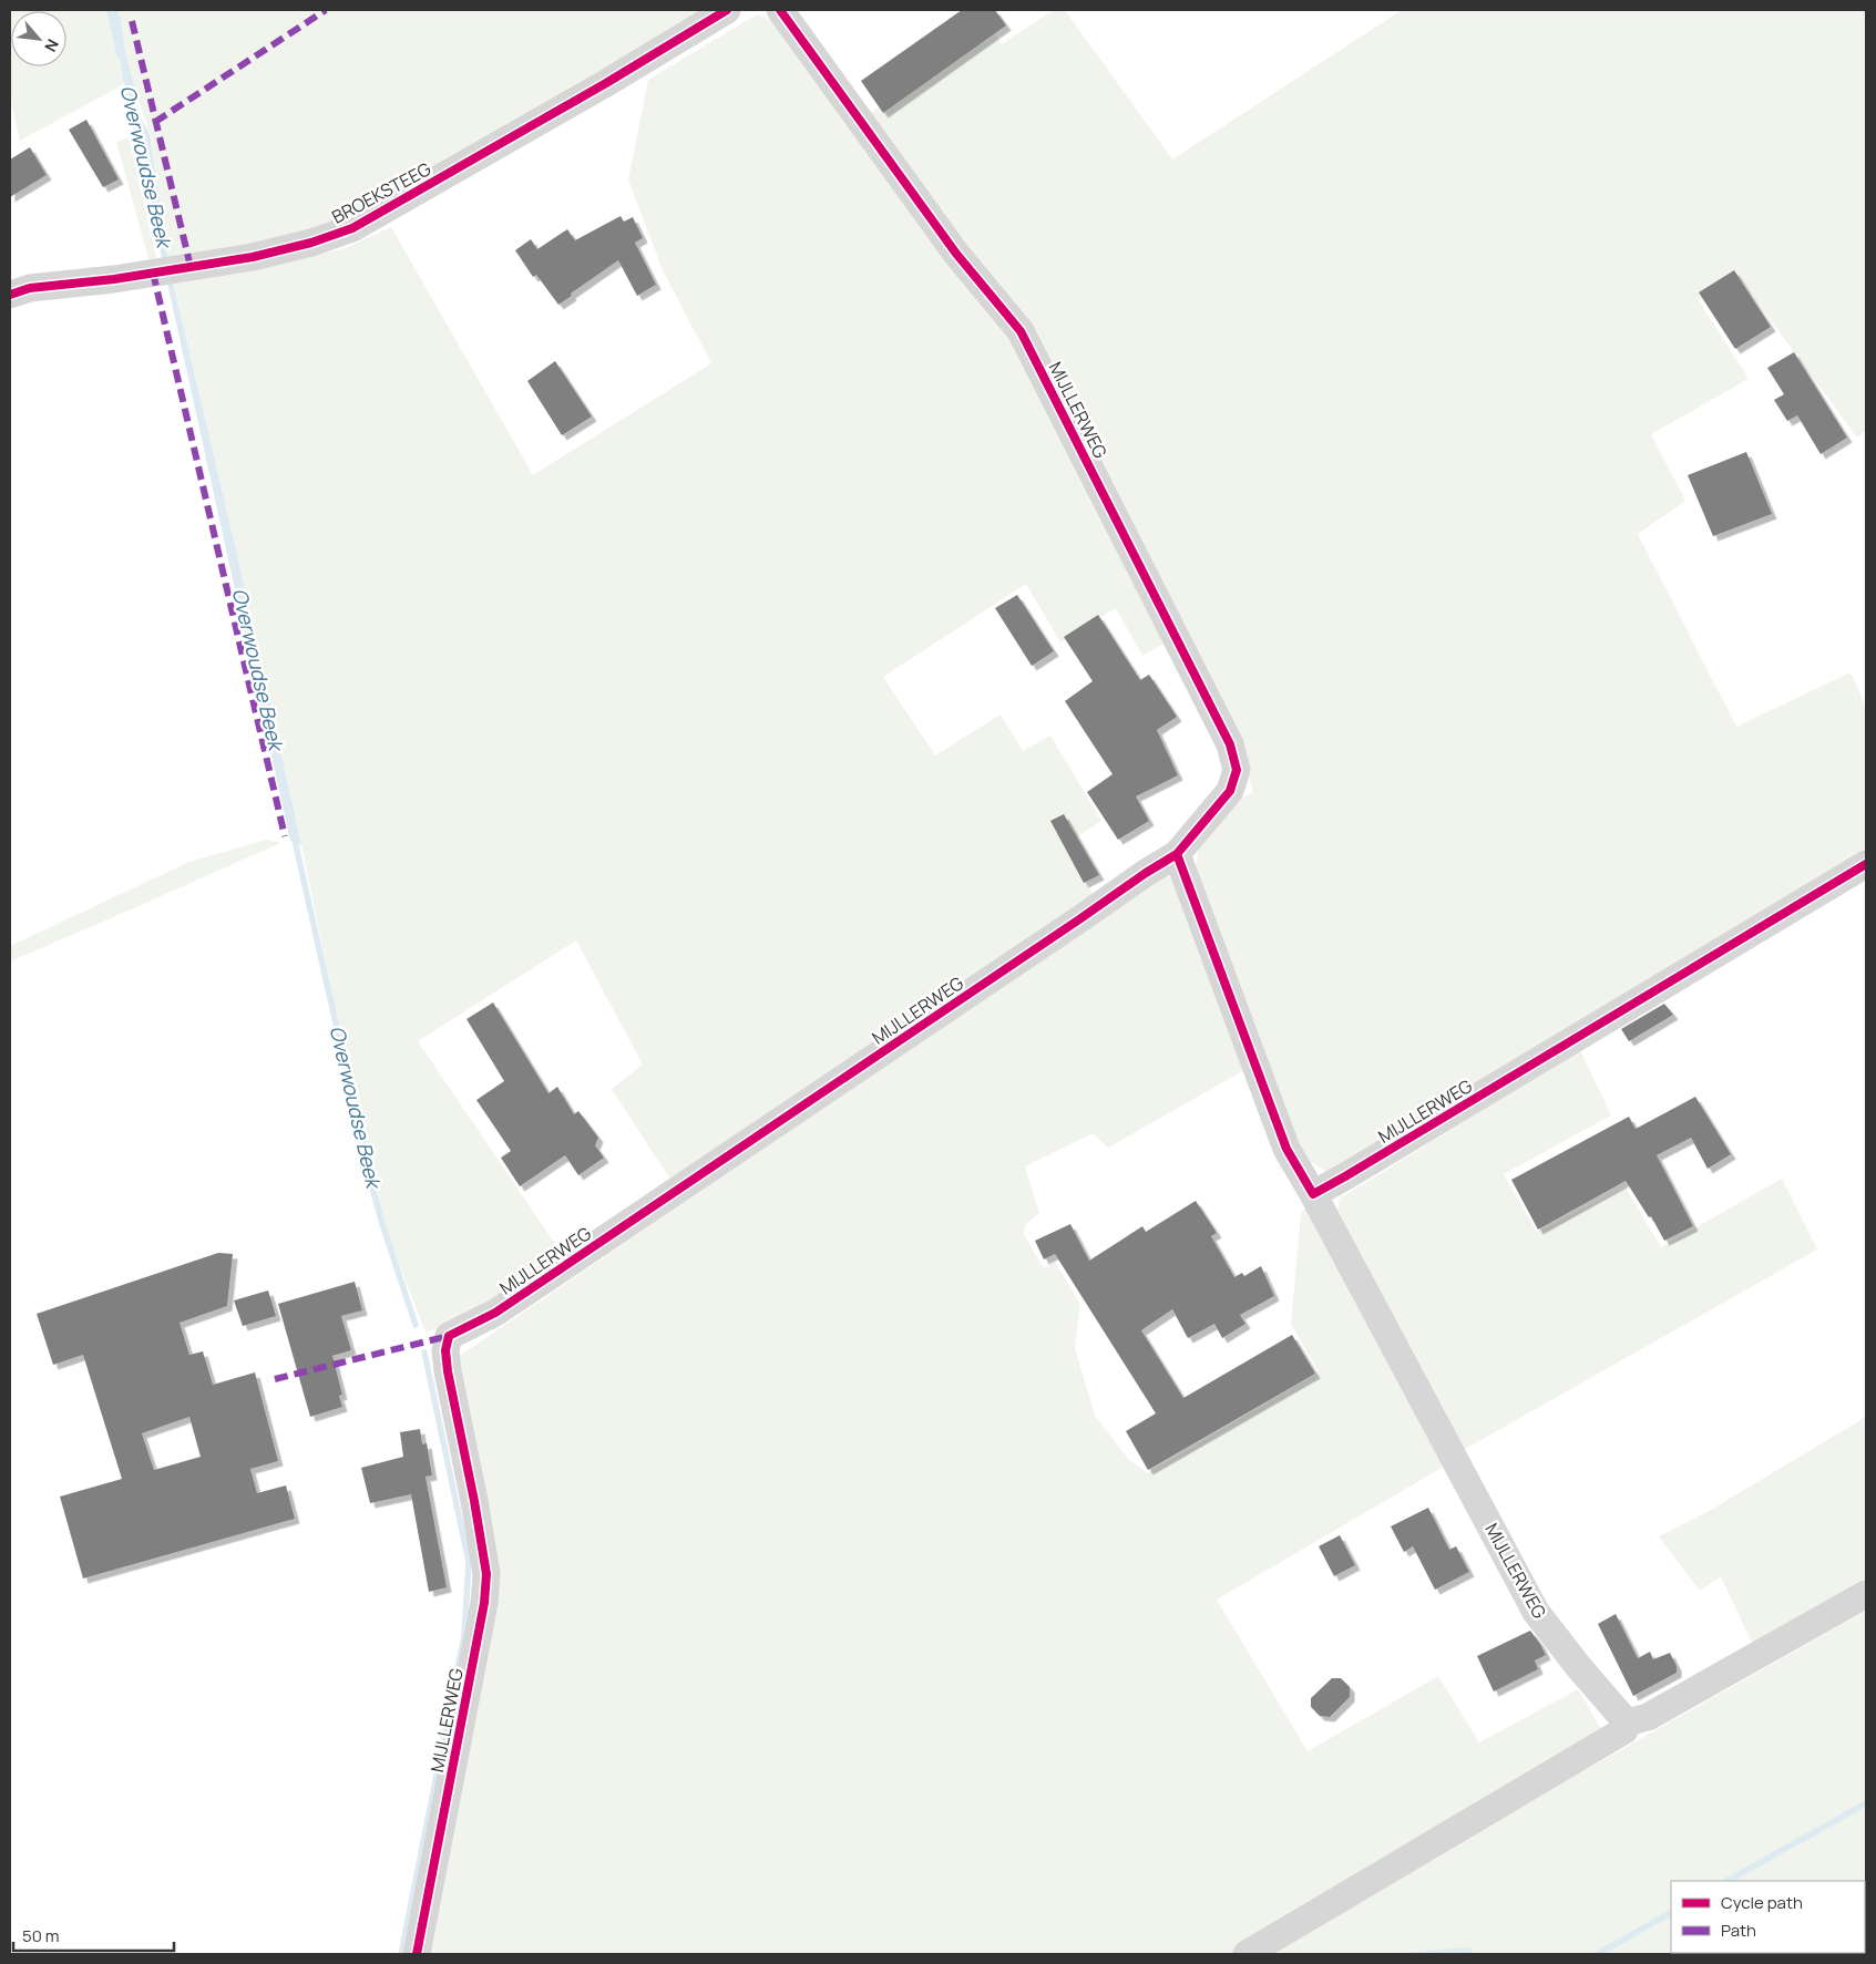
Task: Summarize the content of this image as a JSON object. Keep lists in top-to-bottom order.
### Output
{
  "streets": {
    "street": ["BROEKSTEEG", "MIJLLERWEG"]
  },
  "water": ["Overwoudse Beek"],
  "legend": ["Cycle path", "Path"],
  "scale_bar": "50 m",
  "north": "bottom right"
}
